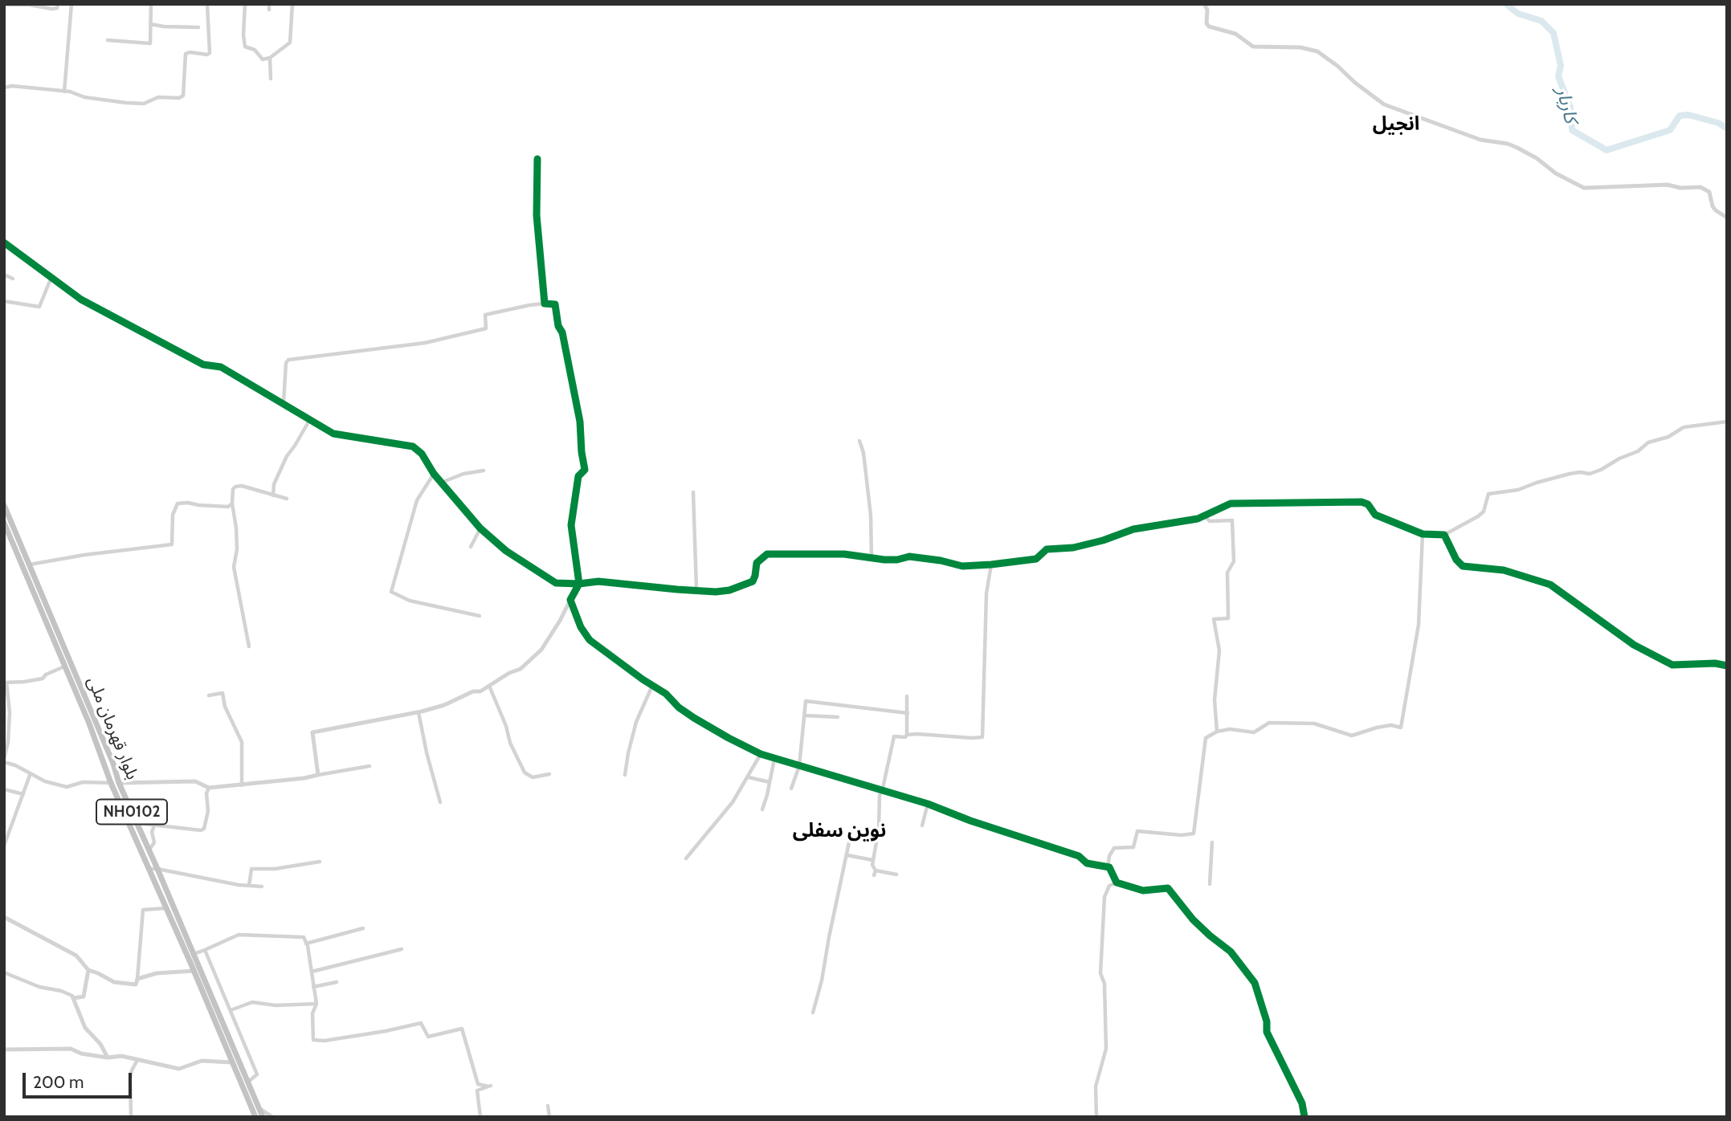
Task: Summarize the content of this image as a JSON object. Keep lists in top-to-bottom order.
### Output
{
  "streets": {
    "highway": ["بلوار قهرمان ملی", "NH0102"]
  },
  "districts": ["انجيل", "نوین سفلى"],
  "water": ["کاربار"],
  "scale_bar": "200 m"
}
